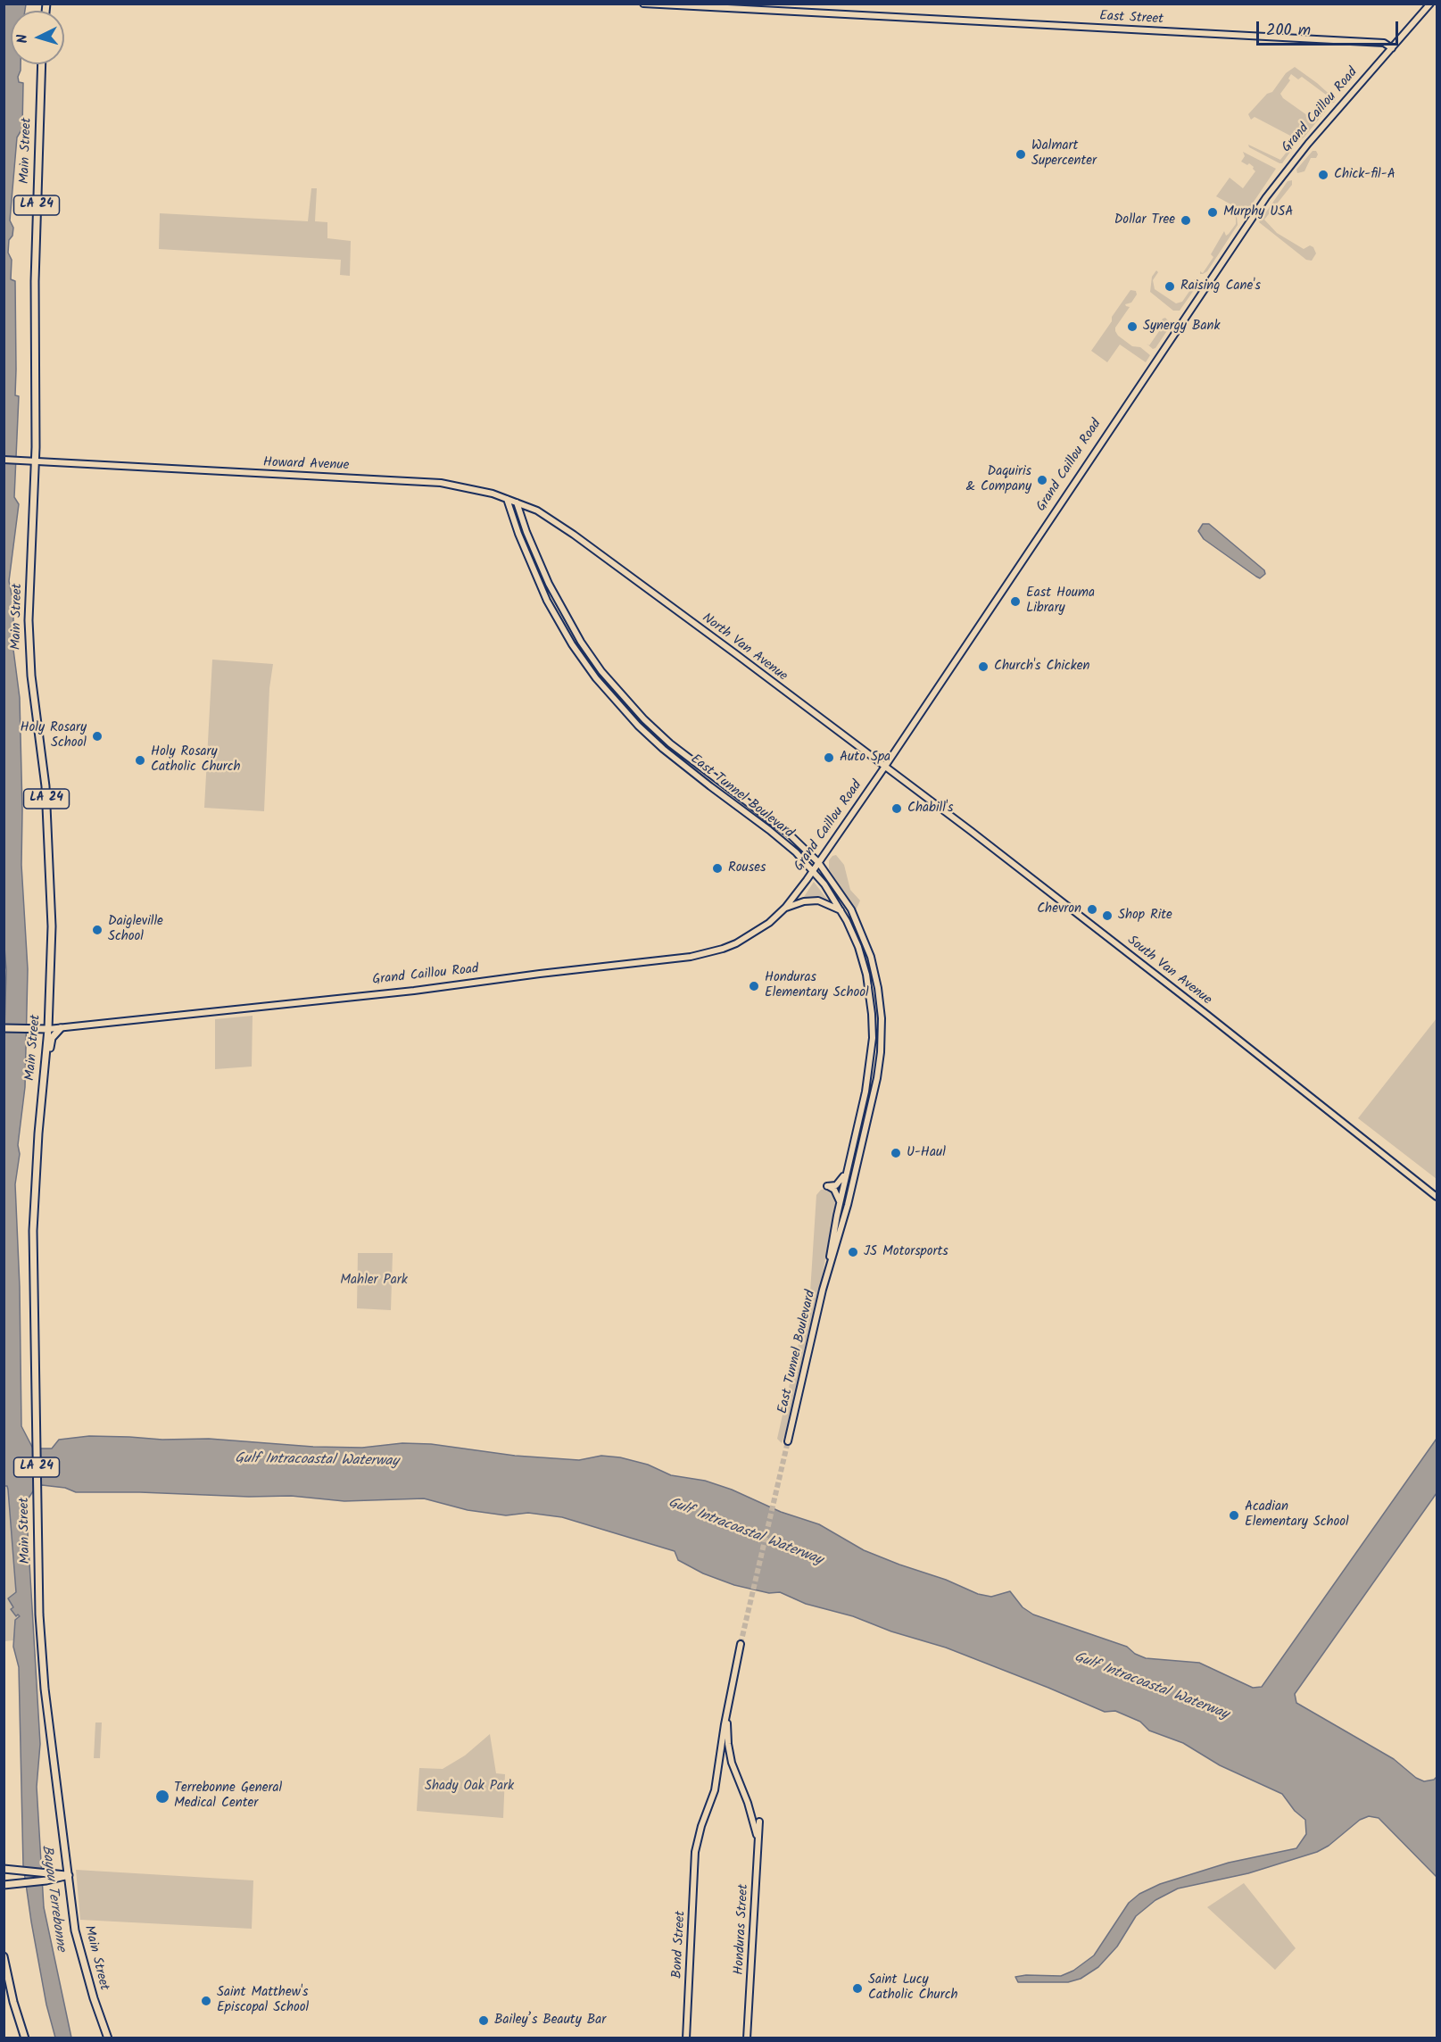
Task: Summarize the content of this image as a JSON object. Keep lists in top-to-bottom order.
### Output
{
  "streets": {
    "main road": [
      "East Street",
      "Grand Caillou Road",
      "Main Street",
      "LA 24",
      "Howard Avenue",
      "North Van Avenue",
      "East Tunnel Boulevard",
      "South Van Avenue",
      "Honduras Street",
      "Bond Street"
    ]
  },
  "crossings": [
    ["East Street", "Grand Caillou Road"],
    ["Grand Caillou Road", "Main Street"],
    ["Grand Caillou Road", "North Van Avenue"],
    ["Grand Caillou Road", "East Tunnel Boulevard"],
    ["Grand Caillou Road", "South Van Avenue"],
    ["Main Street", "Howard Avenue"],
    ["Howard Avenue", "North Van Avenue"],
    ["Howard Avenue", "East Tunnel Boulevard"],
    ["North Van Avenue", "South Van Avenue"]
  ],
  "water": ["Gulf Intracoastal Waterway", "Bayou Terrebonne"],
  "parks": ["Mahler Park", "Shady Oak Park"],
  "places": [
    "Walmart Supercenter",
    "Chick-fil-A",
    "Murphy USA",
    "Dollar Tree",
    "Raising Cane's",
    "Synergy Bank",
    "Daquiris & Company",
    "East Houma Library",
    "Church's Chicken",
    "Holy Rosary School",
    "Auto Spa",
    "Holy Rosary Catholic Church",
    "Chabill's",
    "Rouses",
    "Chevron",
    "Shop Rite",
    "Daigleville School",
    "Honduras Elementary School",
    "U-Haul",
    "JS Motorsports",
    "Acadian Elementary School",
    "Terrebonne General Medical Center",
    "Saint Lucy Catholic Church",
    "Saint Matthew's Episcopal School",
    "Bailey’s Beauty Bar"
  ],
  "scale_bar": "200 m",
  "north": "left"
}
